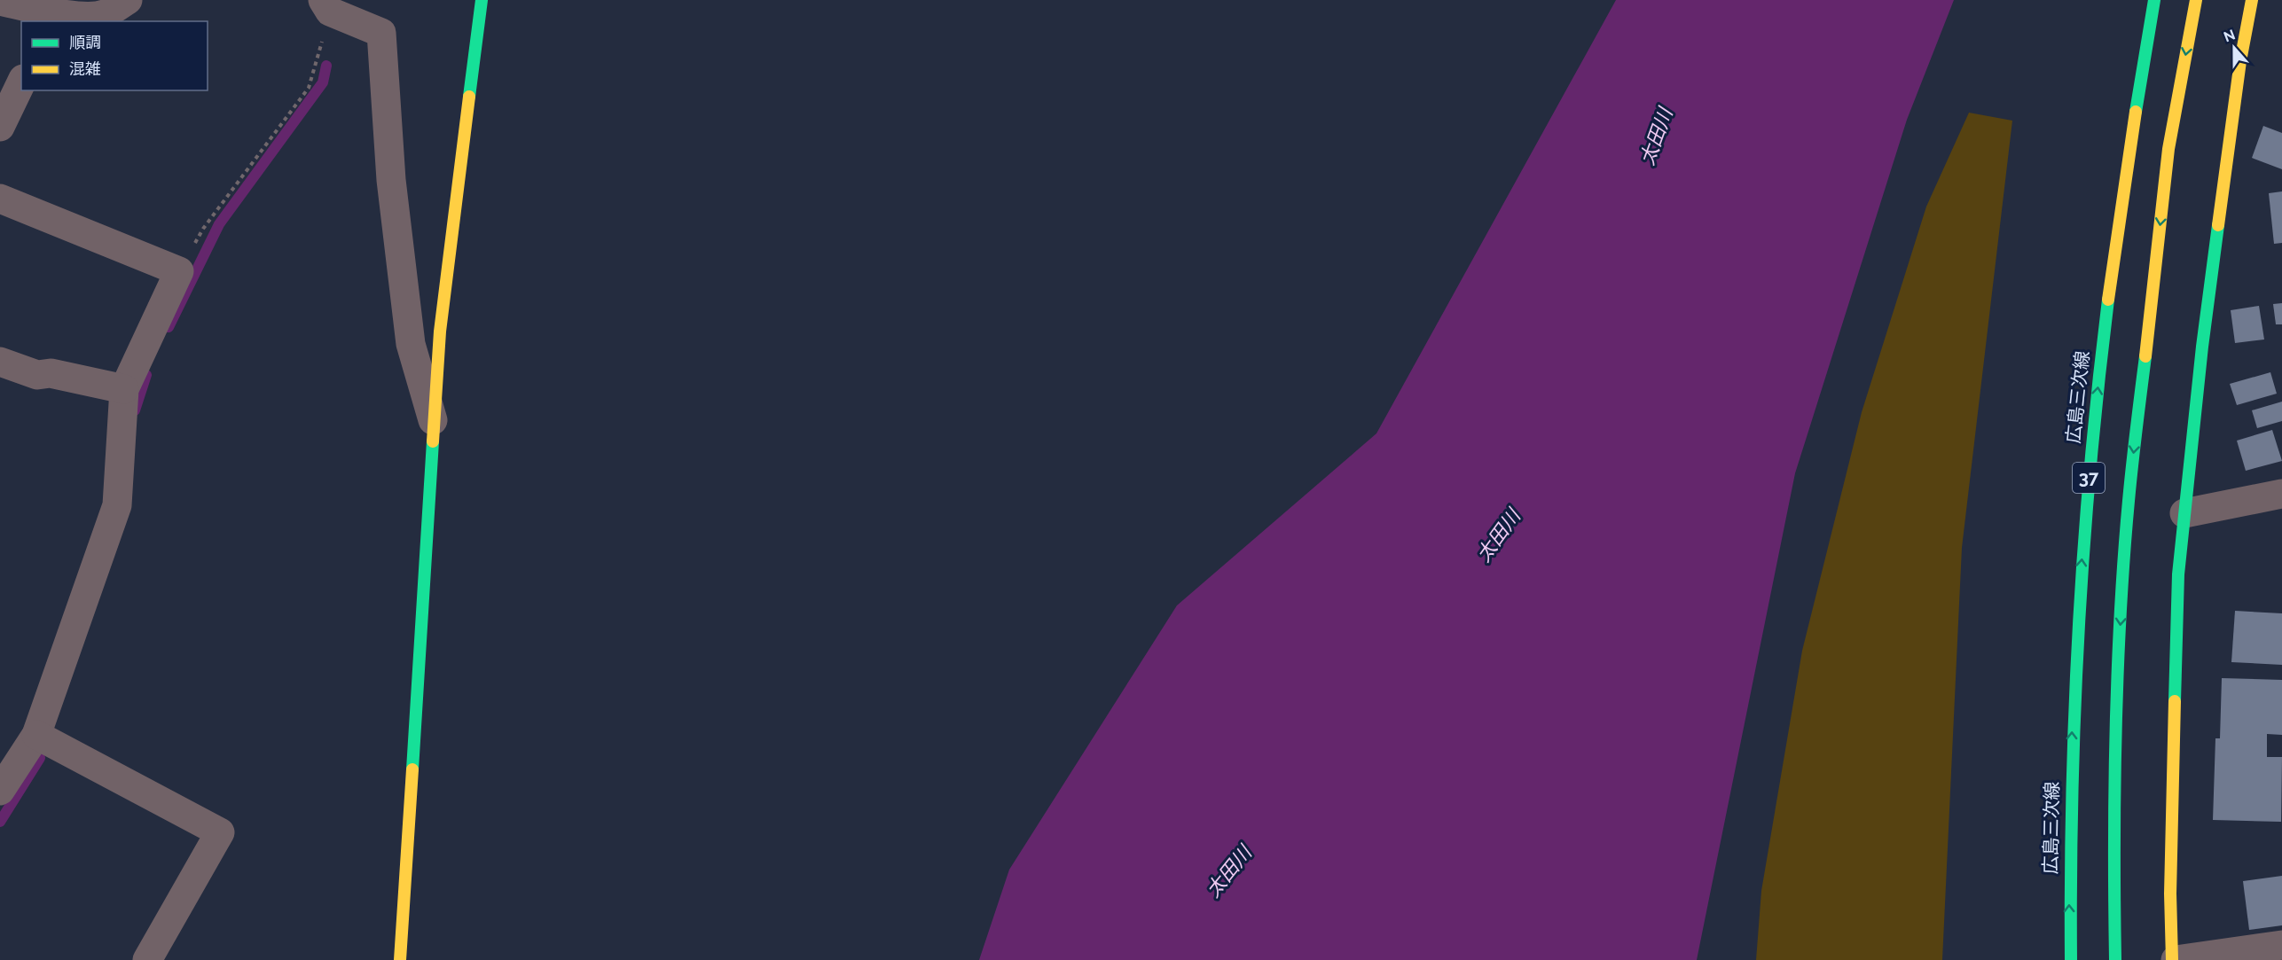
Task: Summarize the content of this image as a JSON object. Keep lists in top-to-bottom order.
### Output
{
  "streets": {
    "street": ["広島三次線", "37"]
  },
  "water": ["太田川"],
  "legend": ["順調", "混雑"],
  "north": "top"
}
